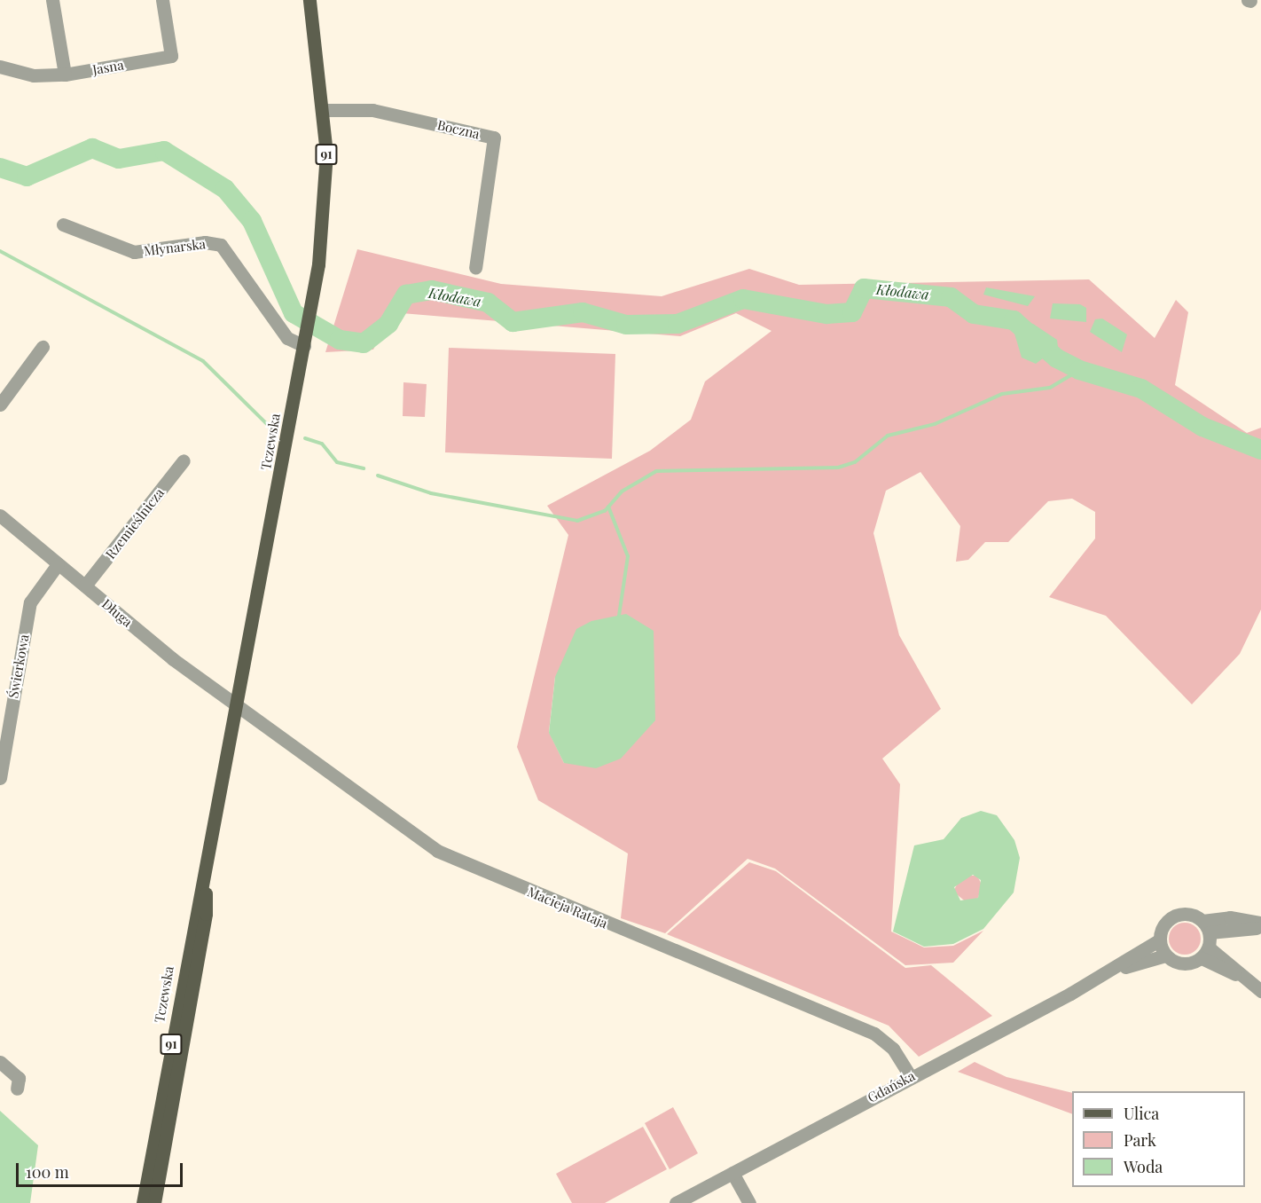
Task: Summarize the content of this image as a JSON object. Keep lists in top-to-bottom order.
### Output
{
  "streets": {
    "main road": ["91", "Tczewska"],
    "street": [
      "Jasna",
      "Boczna",
      "Młynarska",
      "Rzemieślnicza",
      "Długa",
      "Świerkowa",
      "Macieja Rataja",
      "Gdańska"
    ]
  },
  "crossings": [
    ["Boczna", "Tczewska"],
    ["Młynarska", "Tczewska"],
    ["Tczewska", "Długa"],
    ["Tczewska", "Macieja Rataja"],
    ["Rzemieślnicza", "Długa"],
    ["Długa", "Świerkowa"],
    ["Długa", "Macieja Rataja"],
    ["Macieja Rataja", "Gdańska"]
  ],
  "water": ["Kłodawa"],
  "legend": ["Ulica", "Park", "Woda"],
  "scale_bar": "100 m"
}
